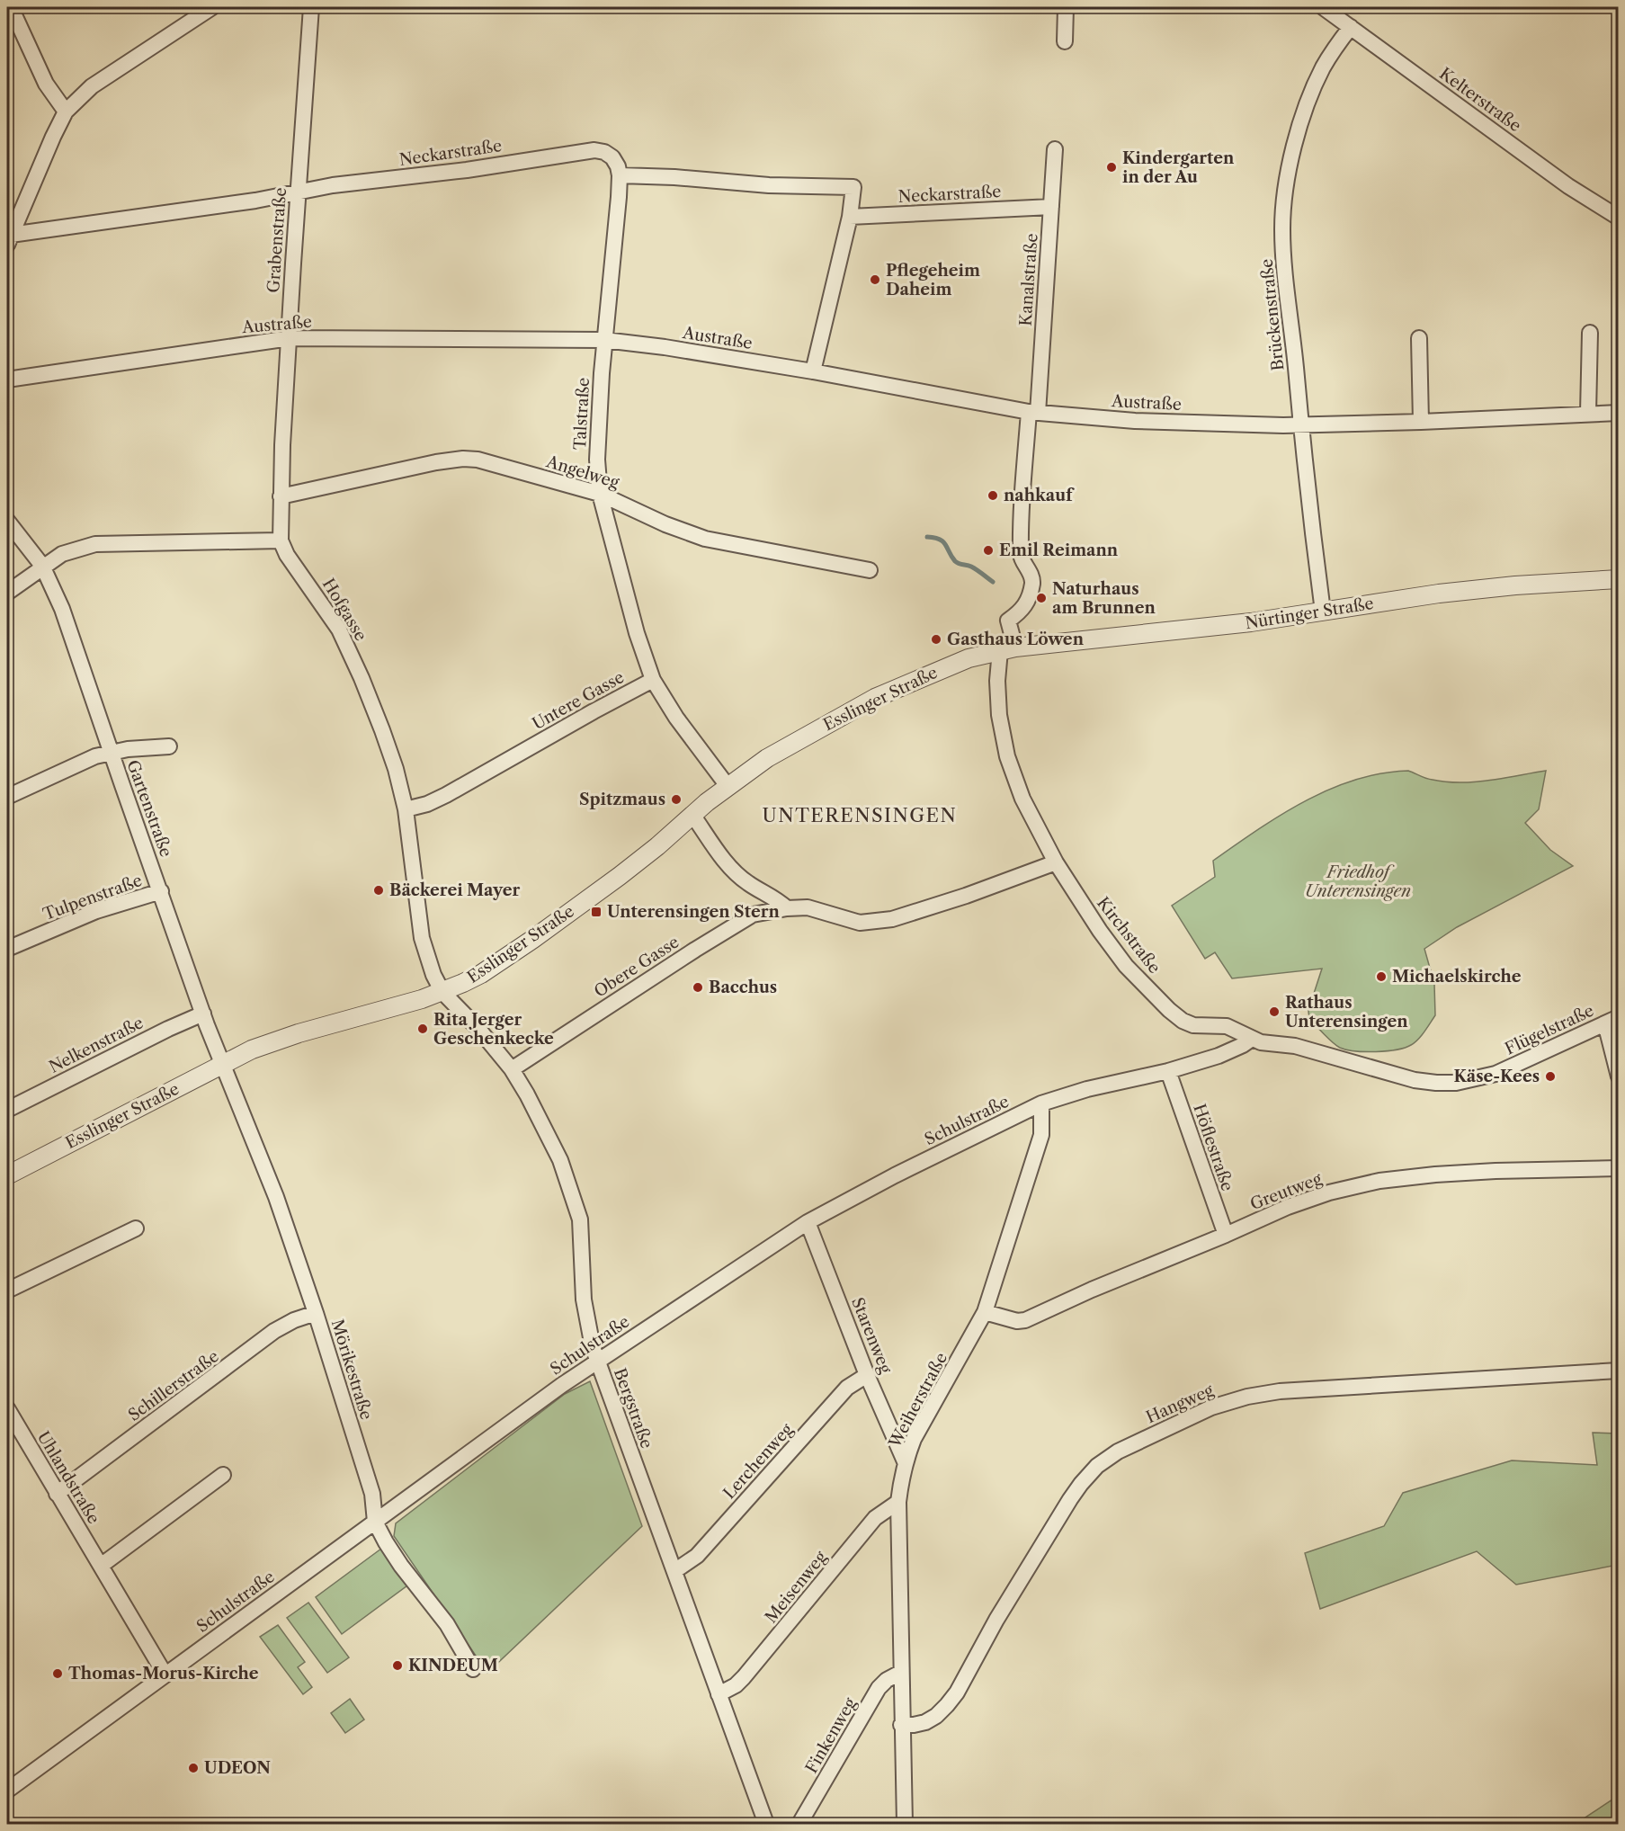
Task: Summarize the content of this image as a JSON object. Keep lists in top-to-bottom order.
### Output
{
  "streets": {
    "street": [
      "Kelterstraße",
      "Neckarstraße",
      "Grabenstraße",
      "Kanalstraße",
      "Brückenstraße",
      "Austraße",
      "Talstraße",
      "Angelweg",
      "Hofgasse",
      "Nürtinger Straße",
      "Esslinger Straße",
      "Untere Gasse",
      "Gartenstraße",
      "Tulpenstraße",
      "Kirchstraße",
      "Obere Gasse",
      "Flügelstraße",
      "Nelkenstraße",
      "Schulstraße",
      "Höflestraße",
      "Greutweg",
      "Starenweg",
      "Mörikestraße",
      "Schillerstraße",
      "Weiherstraße",
      "Hangweg",
      "Bergstraße",
      "Lerchenweg",
      "Uhlandstraße",
      "Meisenweg",
      "Finkenweg"
    ]
  },
  "crossings": [
    ["Kelterstraße", "Brückenstraße"],
    ["Neckarstraße", "Grabenstraße"],
    ["Neckarstraße", "Kanalstraße"],
    ["Neckarstraße", "Talstraße"],
    ["Grabenstraße", "Austraße"],
    ["Grabenstraße", "Angelweg"],
    ["Grabenstraße", "Hofgasse"],
    ["Kanalstraße", "Austraße"],
    ["Kanalstraße", "Nürtinger Straße"],
    ["Kanalstraße", "Esslinger Straße"],
    ["Kanalstraße", "Kirchstraße"],
    ["Brückenstraße", "Austraße"],
    ["Brückenstraße", "Nürtinger Straße"],
    ["Austraße", "Talstraße"],
    ["Talstraße", "Angelweg"],
    ["Talstraße", "Untere Gasse"],
    ["Hofgasse", "Esslinger Straße"],
    ["Hofgasse", "Untere Gasse"],
    ["Hofgasse", "Bergstraße"],
    ["Nürtinger Straße", "Esslinger Straße"],
    ["Nürtinger Straße", "Kirchstraße"],
    ["Esslinger Straße", "Gartenstraße"],
    ["Esslinger Straße", "Kirchstraße"],
    ["Esslinger Straße", "Mörikestraße"],
    ["Esslinger Straße", "Bergstraße"],
    ["Gartenstraße", "Tulpenstraße"],
    ["Gartenstraße", "Nelkenstraße"],
    ["Gartenstraße", "Mörikestraße"],
    ["Kirchstraße", "Obere Gasse"],
    ["Kirchstraße", "Flügelstraße"],
    ["Kirchstraße", "Schulstraße"],
    ["Obere Gasse", "Bergstraße"],
    ["Schulstraße", "Höflestraße"],
    ["Schulstraße", "Starenweg"],
    ["Schulstraße", "Mörikestraße"],
    ["Schulstraße", "Weiherstraße"],
    ["Schulstraße", "Bergstraße"],
    ["Schulstraße", "Uhlandstraße"],
    ["Höflestraße", "Greutweg"],
    ["Greutweg", "Weiherstraße"],
    ["Starenweg", "Weiherstraße"],
    ["Starenweg", "Lerchenweg"],
    ["Mörikestraße", "Schillerstraße"],
    ["Schillerstraße", "Uhlandstraße"],
    ["Weiherstraße", "Hangweg"],
    ["Weiherstraße", "Meisenweg"],
    ["Weiherstraße", "Finkenweg"],
    ["Bergstraße", "Lerchenweg"],
    ["Bergstraße", "Meisenweg"]
  ],
  "districts": ["UNTERENSINGEN"],
  "parks": ["Friedhof Unterensingen"],
  "places": {
    "other": [
      "Kindergarten in der Au",
      "Pflegeheim Daheim",
      "nahkauf",
      "Emil Reimann",
      "Naturhaus am Brunnen",
      "Gasthaus Löwen",
      "Spitzmaus",
      "Bäckerei Mayer",
      "Michaelskirche",
      "Bacchus",
      "Rathaus Unterensingen",
      "Rita Jerger Geschenkecke",
      "Käse-Kees",
      "KINDEUM",
      "Thomas-Morus-Kirche",
      "UDEON"
    ],
    "transit": ["Unterensingen Stern"]
  }
}
